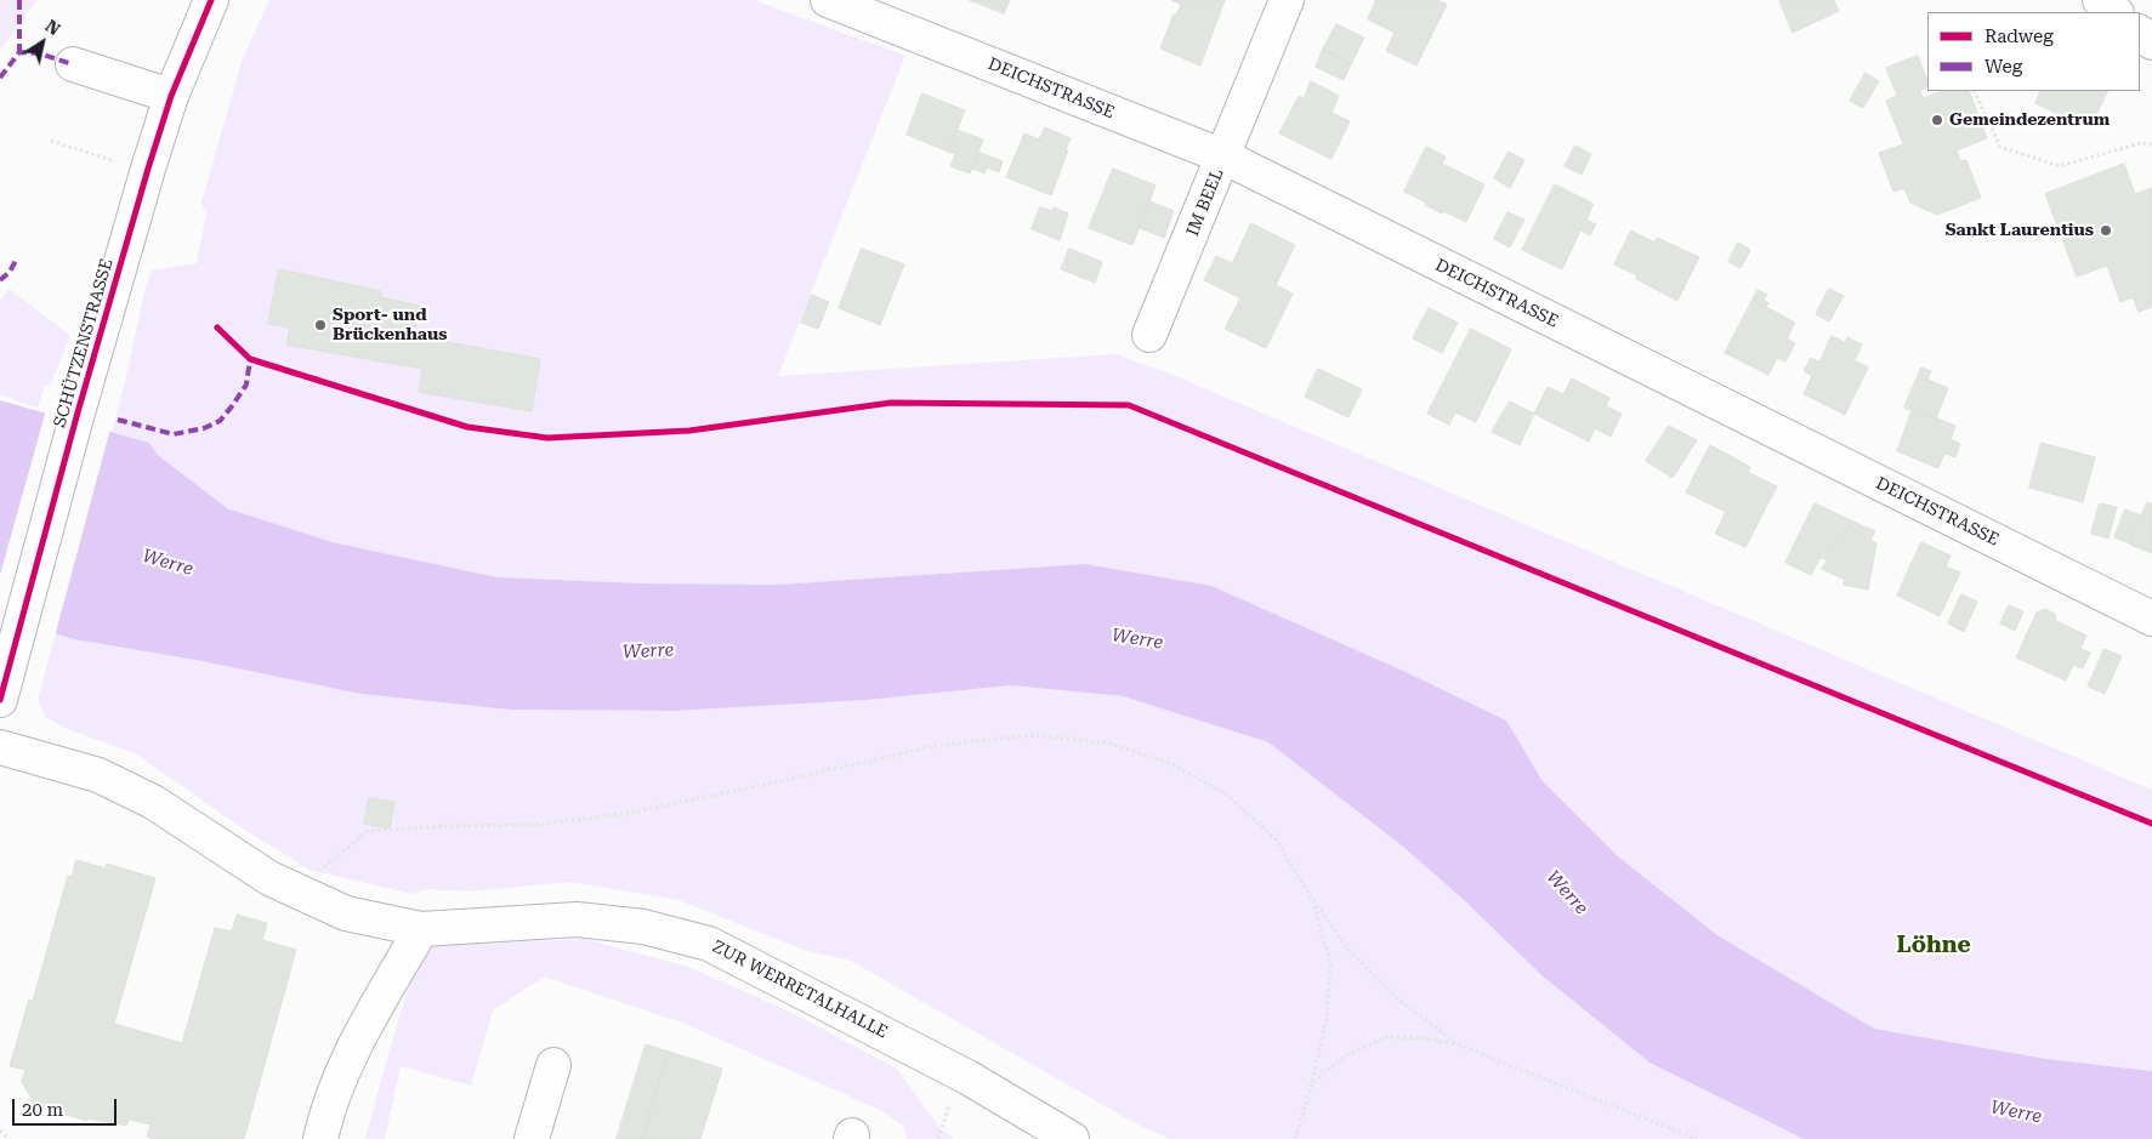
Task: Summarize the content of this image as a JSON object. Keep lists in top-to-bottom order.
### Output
{
  "streets": {
    "street": [
      "DEICHSTRASSE",
      "IM BEEL",
      "SCHÜTZENSTRASSE",
      "ZUR WERRETALHALLE"
    ]
  },
  "crossings": [
    ["DEICHSTRASSE", "IM BEEL"]
  ],
  "districts": ["Löhne"],
  "water": ["Werre"],
  "places": ["Gemeindezentrum", "Sankt Laurentius", "Sport- und Brückenhaus"],
  "legend": ["Radweg", "Weg"],
  "scale_bar": "20 m",
  "north": "top right"
}
